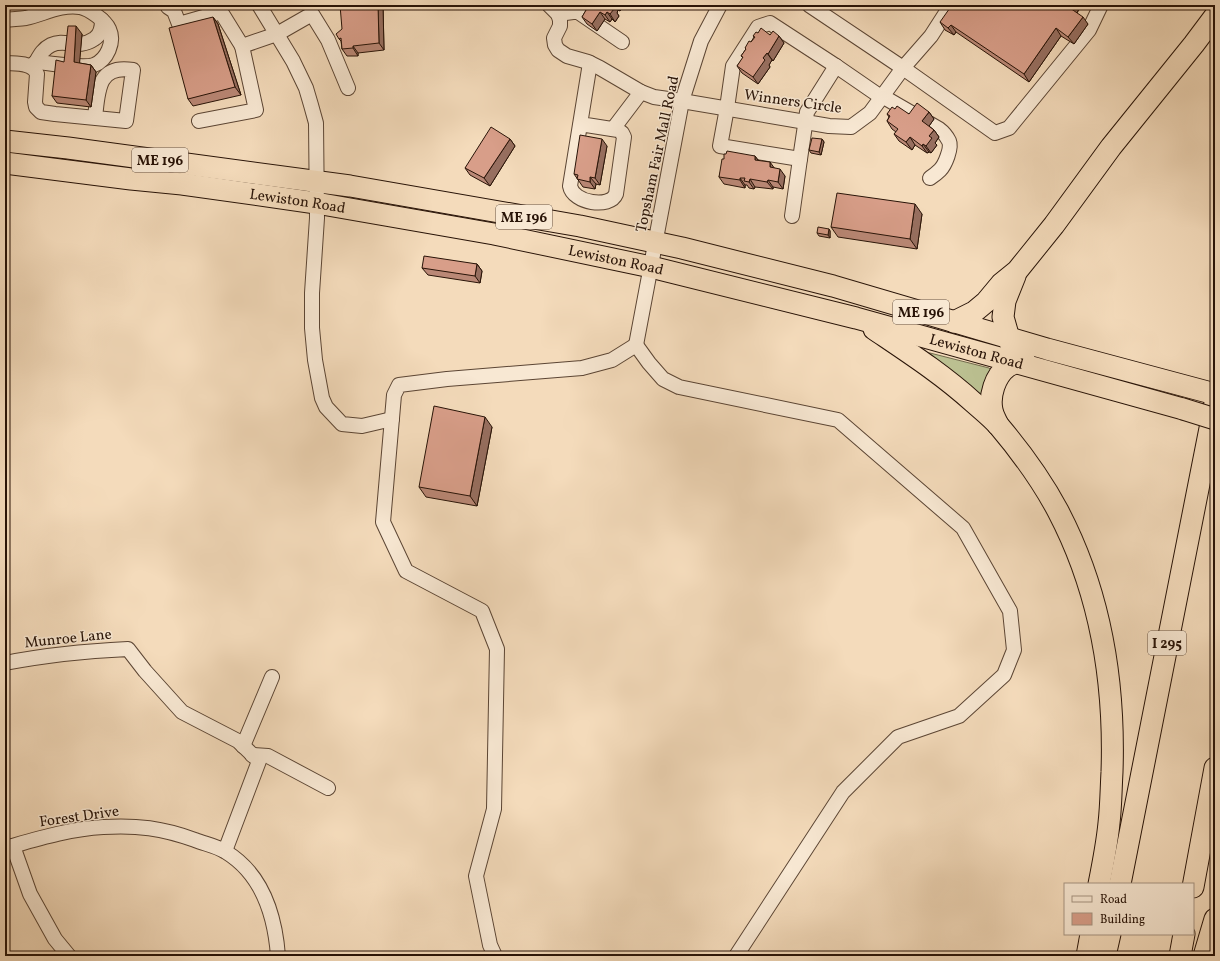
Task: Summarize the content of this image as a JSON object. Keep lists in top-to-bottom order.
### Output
{
  "streets": {
    "highway": ["ME 196", "Lewiston Road", "I 295"],
    "street": [
      "Winners Circle",
      "Topsham Fair Mall Road",
      "Munroe Lane",
      "Forest Drive"
    ]
  },
  "crossings": [
    ["Winners Circle", "Topsham Fair Mall Road"],
    ["Topsham Fair Mall Road", "Lewiston Road"]
  ],
  "legend": ["Road", "Building"]
}
